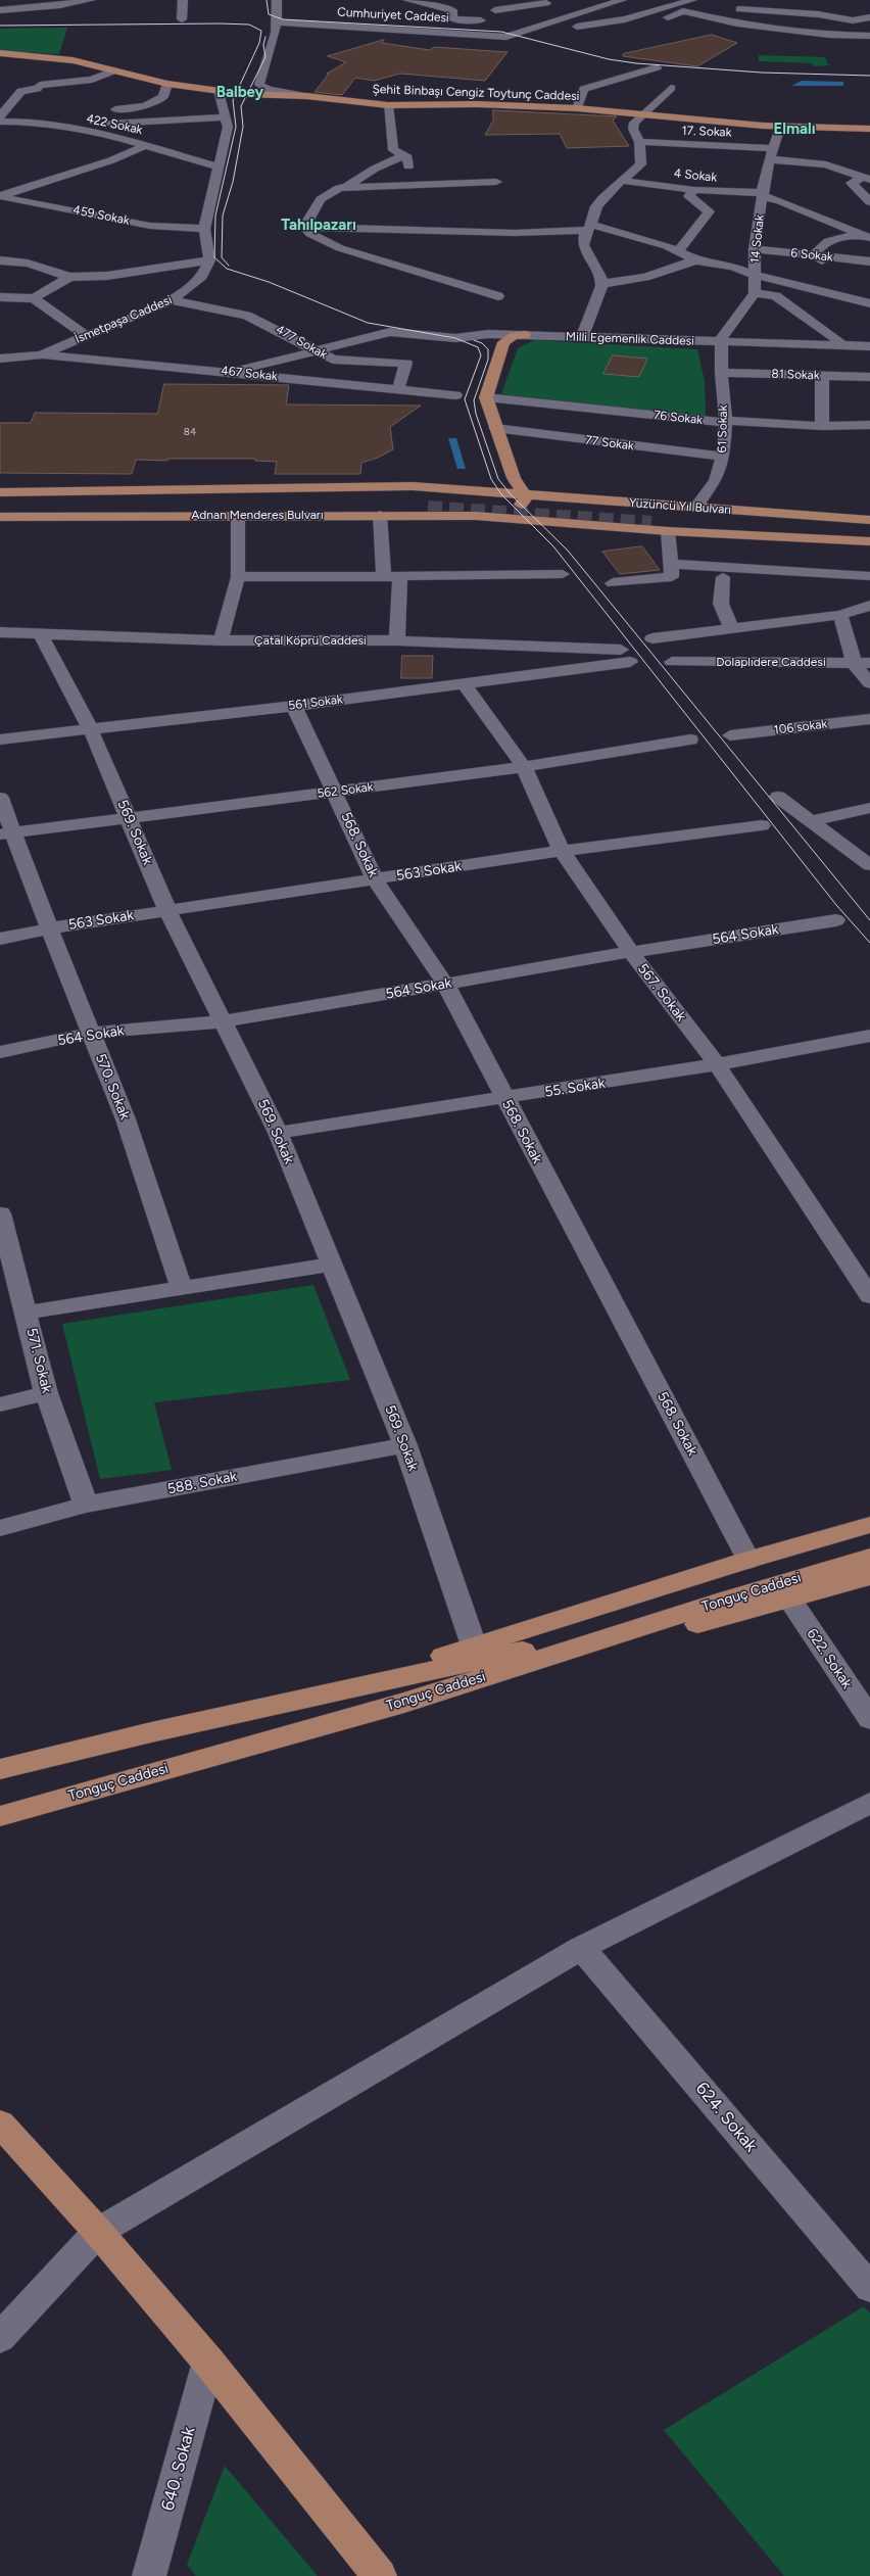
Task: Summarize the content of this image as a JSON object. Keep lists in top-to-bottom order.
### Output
{
  "streets": {
    "main road": [
      "Şehit Binbaşı Cengiz Toytunç Caddesi",
      "Yüzüncü Yıl Bulvarı",
      "Adnan Menderes Bulvarı",
      "Tonguç Caddesi"
    ],
    "street": [
      "Cumhuriyet Caddesi",
      "422 Sokak",
      "17. Sokak",
      "4 Sokak",
      "459 Sokak",
      "14 Sokak",
      "6 Sokak",
      "İsmetpaşa Caddesi",
      "Milli Egemenlik Caddesi",
      "477 Sokak",
      "467 Sokak",
      "81 Sokak",
      "76 Sokak",
      "61 Sokak",
      "77 Sokak",
      "Çatal Köprü Caddesi",
      "Dolaplıdere Caddesi",
      "561 Sokak",
      "106 sokak",
      "562 Sokak",
      "569. Sokak",
      "568. Sokak",
      "563 Sokak",
      "564 Sokak",
      "567. Sokak",
      "570. Sokak",
      "55. Sokak",
      "571. Sokak",
      "588. Sokak",
      "622. Sokak",
      "624. Sokak",
      "640. Sokak"
    ]
  },
  "crossings": [
    ["Şehit Binbaşı Cengiz Toytunç Caddesi", "14 Sokak"],
    ["17. Sokak", "14 Sokak"],
    ["4 Sokak", "14 Sokak"],
    ["14 Sokak", "6 Sokak"],
    ["İsmetpaşa Caddesi", "477 Sokak"],
    ["İsmetpaşa Caddesi", "467 Sokak"],
    ["Milli Egemenlik Caddesi", "477 Sokak"],
    ["Milli Egemenlik Caddesi", "467 Sokak"],
    ["Milli Egemenlik Caddesi", "61 Sokak"],
    ["477 Sokak", "467 Sokak"],
    ["81 Sokak", "61 Sokak"],
    ["76 Sokak", "61 Sokak"],
    ["61 Sokak", "77 Sokak"],
    ["61 Sokak", "Yüzüncü Yıl Bulvarı"],
    ["Yüzüncü Yıl Bulvarı", "Adnan Menderes Bulvarı"],
    ["Çatal Köprü Caddesi", "561 Sokak"],
    ["Çatal Köprü Caddesi", "569. Sokak"],
    ["561 Sokak", "569. Sokak"],
    ["561 Sokak", "568. Sokak"],
    ["561 Sokak", "567. Sokak"],
    ["562 Sokak", "569. Sokak"],
    ["562 Sokak", "568. Sokak"],
    ["562 Sokak", "567. Sokak"],
    ["562 Sokak", "570. Sokak"],
    ["569. Sokak", "563 Sokak"],
    ["569. Sokak", "564 Sokak"],
    ["569. Sokak", "55. Sokak"],
    ["569. Sokak", "588. Sokak"],
    ["568. Sokak", "563 Sokak"],
    ["568. Sokak", "564 Sokak"],
    ["568. Sokak", "55. Sokak"],
    ["563 Sokak", "567. Sokak"],
    ["563 Sokak", "570. Sokak"],
    ["564 Sokak", "567. Sokak"],
    ["564 Sokak", "570. Sokak"],
    ["567. Sokak", "55. Sokak"],
    ["571. Sokak", "588. Sokak"]
  ],
  "districts": ["Balbey", "Elmalı", "Tahılpazarı"],
  "house_numbers": ["84"]
}
